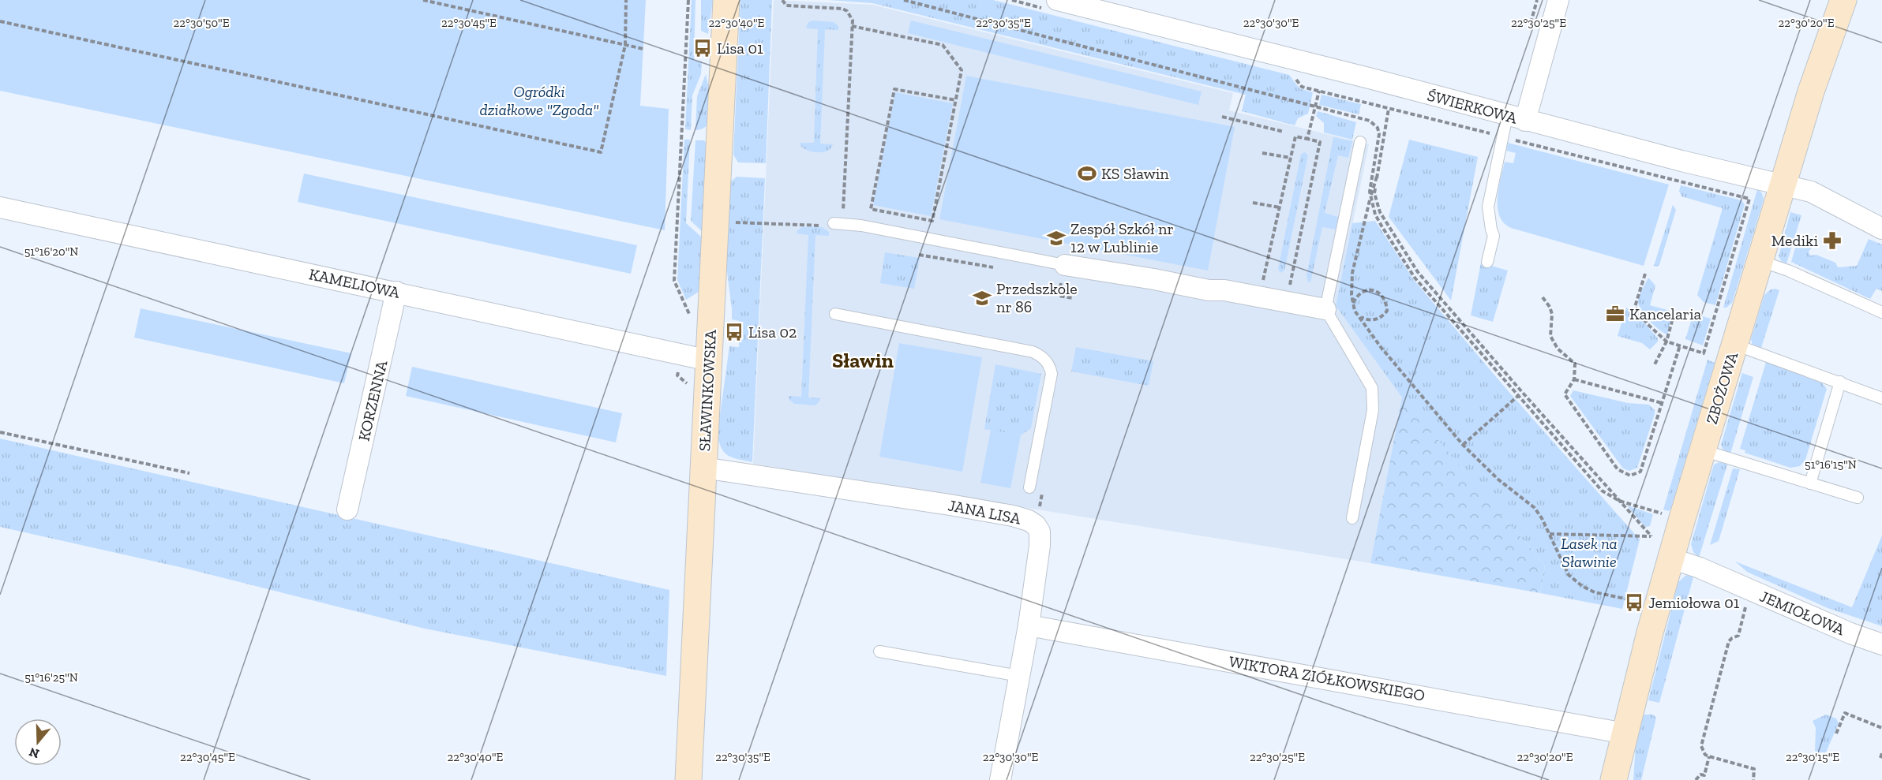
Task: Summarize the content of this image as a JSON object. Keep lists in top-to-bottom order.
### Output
{
  "streets": {
    "street": [
      "ŚWIERKOWA",
      "KAMELIOWA",
      "ZBOŻOWA",
      "SŁAWINKOWSKA",
      "KORZENNA",
      "JANA LISA",
      "JEMIOŁOWA",
      "WIKTORA ZIÓŁKOWSKIEGO"
    ]
  },
  "crossings": [
    ["ŚWIERKOWA", "ZBOŻOWA"],
    ["KAMELIOWA", "SŁAWINKOWSKA"],
    ["KAMELIOWA", "KORZENNA"],
    ["ZBOŻOWA", "JEMIOŁOWA"],
    ["ZBOŻOWA", "WIKTORA ZIÓŁKOWSKIEGO"],
    ["SŁAWINKOWSKA", "JANA LISA"],
    ["JANA LISA", "WIKTORA ZIÓŁKOWSKIEGO"]
  ],
  "districts": ["Sławin"],
  "parks": ["Ogródki działkowe \"Zgoda\"", "Lasek na Sławinie"],
  "places": {
    "bus stop": ["Lisa 01", "Lisa 02", "Jemiołowa 01"],
    "sports": ["KS Sławin"],
    "school or university": ["Zespół Szkół nr 12 w Lublinie", "Przedszkole nr 86"],
    "pharmacy": ["Mediki"],
    "office": ["Kancelaria"]
  },
  "north": "bottom",
  "coordinates": [
    "22°30'30\"E",
    "22°30'25\"E",
    "22°30'50\"E",
    "22°30'45\"E",
    "22°30'40\"E",
    "22°30'35\"E",
    "22°30'20\"E",
    "51°16'20\"N",
    "51°16'15\"N",
    "51°16'25\"N",
    "22°30'15\"E"
  ]
}
